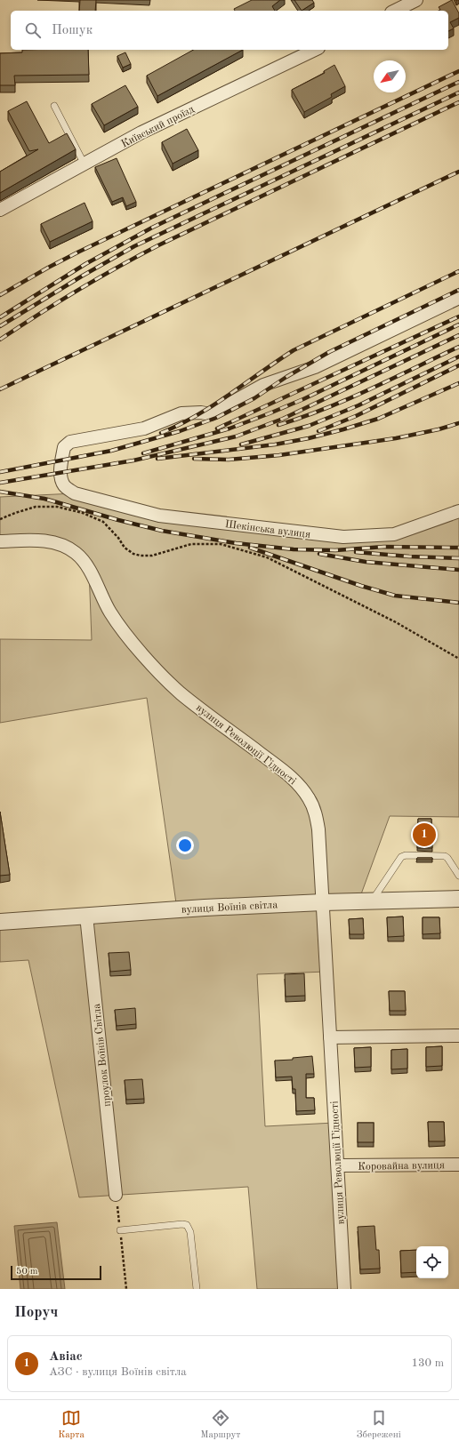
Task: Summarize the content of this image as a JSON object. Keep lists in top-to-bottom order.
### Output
{
  "streets": {
    "street": [
      "Київський проїзд",
      "Шекінська вулиця",
      "вулиця Революції Гідності",
      "вулиця Воїнів світла",
      "проулок Воїнів Світла",
      "Коровайна вулиця"
    ]
  },
  "crossings": [
    ["вулиця Революції Гідності", "вулиця Воїнів світла"],
    ["вулиця Воїнів світла", "проулок Воїнів Світла"]
  ],
  "scale_bar": "50 m",
  "north": "bottom left",
  "page": {
    "search": "Пошук",
    "pins": "1",
    "scale": "50 m",
    "heading": "Поруч",
    "list": [
      {
        "mark": "1",
        "name": "Авіас",
        "note": "АЗС · вулиця Воїнів світла",
        "value": "130 m"
      }
    ],
    "nav": ["Карта", "Маршрут", "Збережені"]
  }
}
